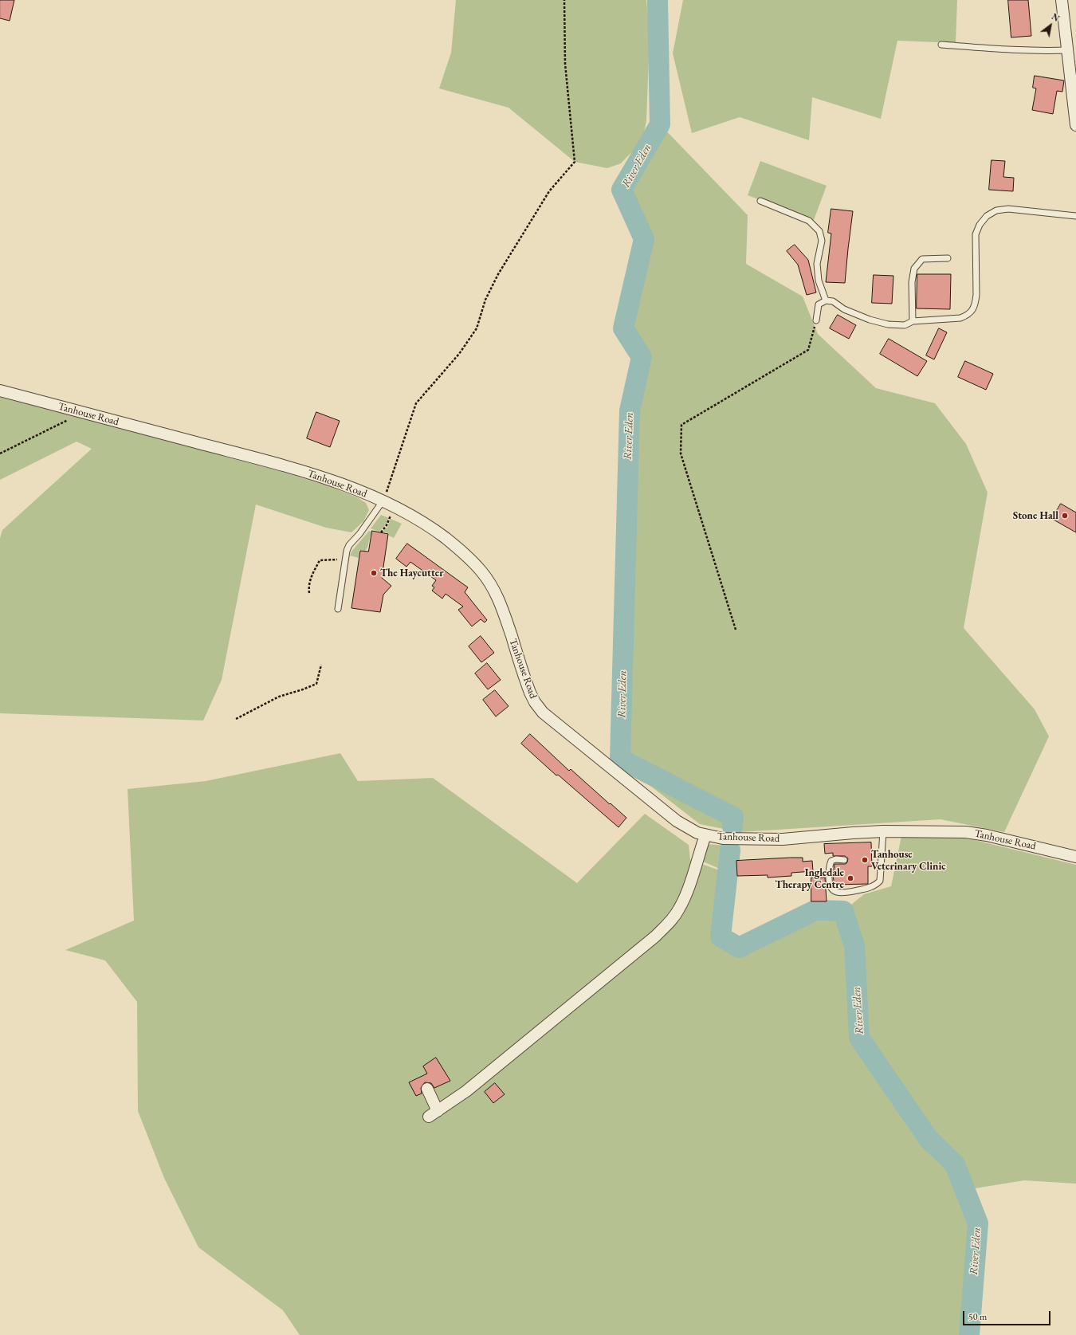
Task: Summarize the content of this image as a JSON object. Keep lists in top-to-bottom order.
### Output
{
  "streets": {
    "street": ["Tanhouse Road"]
  },
  "water": ["River Eden"],
  "places": [
    "Stone Hall",
    "The Haycutter",
    "Tanhouse Veterinary Clinic",
    "Ingledale Therapy Centre"
  ],
  "scale_bar": "50 m",
  "north": "top right"
}
